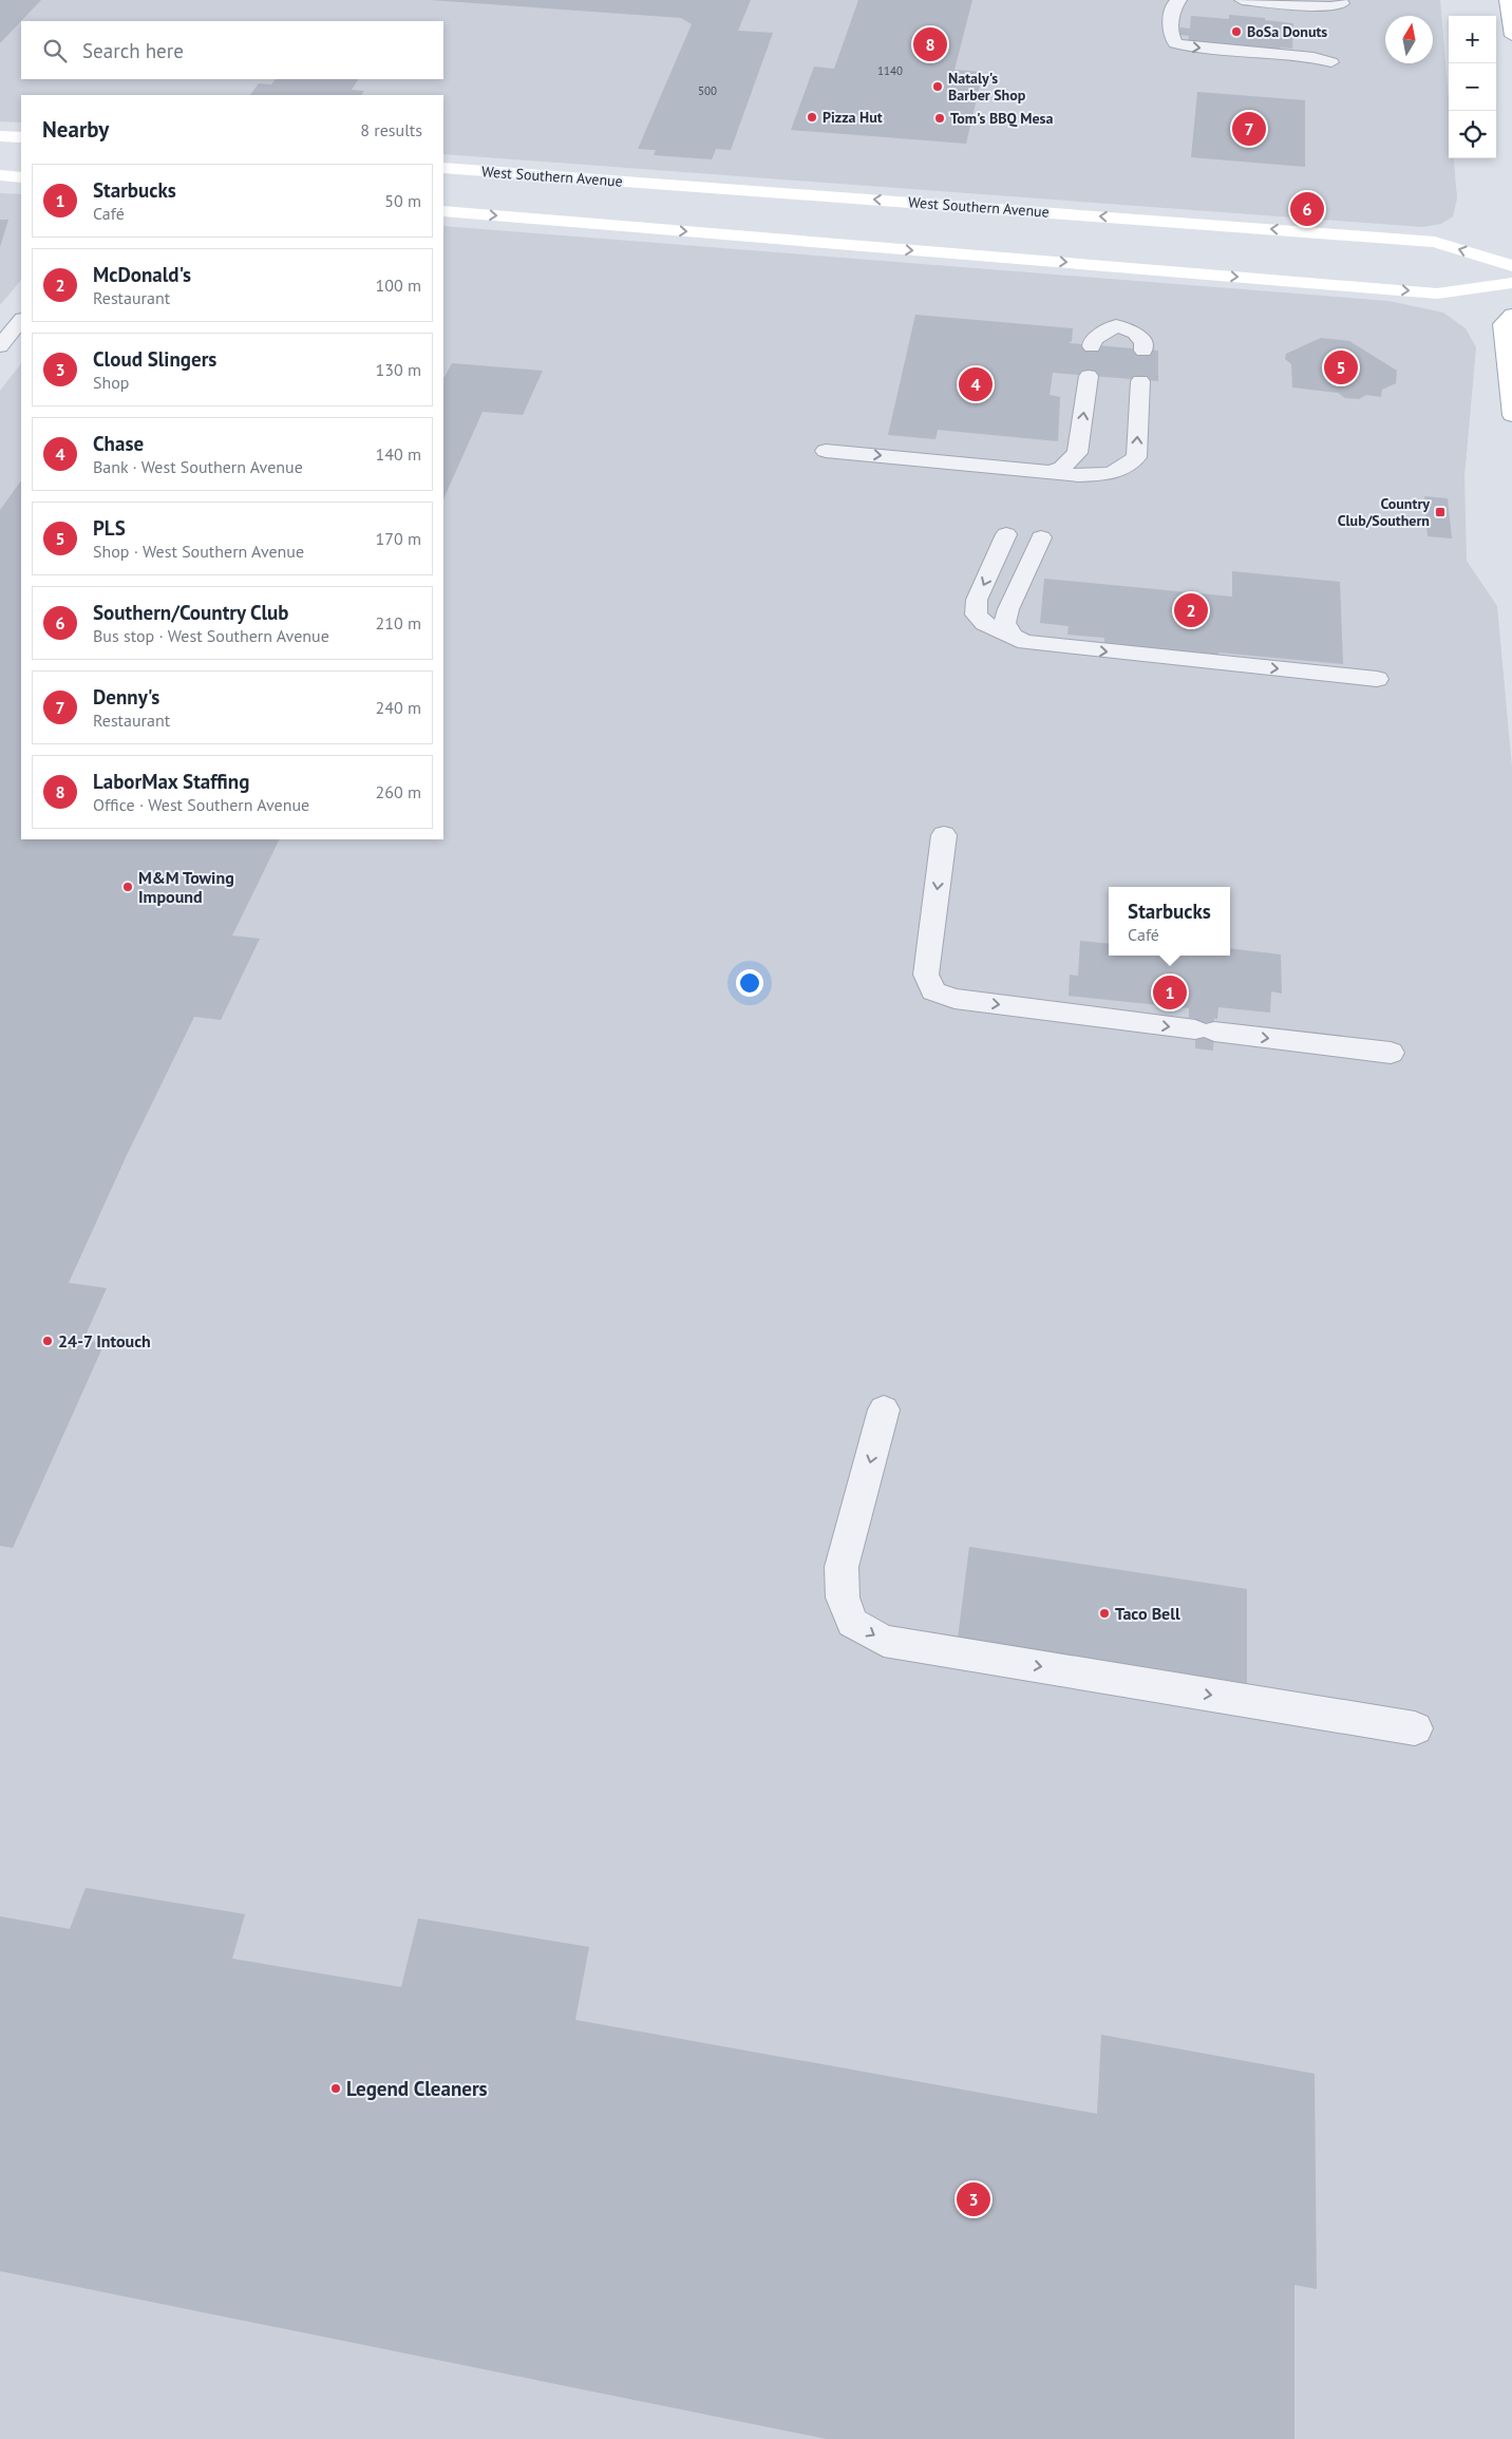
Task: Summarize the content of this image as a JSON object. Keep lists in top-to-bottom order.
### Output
{
  "streets": {
    "main road": ["West Southern Avenue"]
  },
  "places": {
    "other": [
      "BoSa Donuts",
      "Nataly's Barber Shop",
      "Pizza Hut",
      "Tom's BBQ Mesa",
      "M&M Towing Impound",
      "24-7 Intouch",
      "Taco Bell",
      "Legend Cleaners"
    ],
    "transit": ["Country Club/Southern"]
  },
  "house_numbers": ["1140", "500"],
  "north": "top",
  "page": {
    "map_buttons": ["+", "−"],
    "search": "Search here",
    "pins": [
      "8",
      "7",
      "6",
      "5",
      "4",
      "2",
      "1",
      "3"
    ],
    "heading": ["Nearby", "8 results"],
    "list": [
      {
        "mark": "1",
        "name": "Starbucks",
        "note": "Café",
        "value": "50 m"
      },
      {
        "mark": "2",
        "name": "McDonald's",
        "note": "Restaurant",
        "value": "100 m"
      },
      {
        "mark": "3",
        "name": "Cloud Slingers",
        "note": "Shop",
        "value": "130 m"
      },
      {
        "mark": "4",
        "name": "Chase",
        "note": "Bank · West Southern Avenue",
        "value": "140 m"
      },
      {
        "mark": "5",
        "name": "PLS",
        "note": "Shop · West Southern Avenue",
        "value": "170 m"
      },
      {
        "mark": "6",
        "name": "Southern/Country Club",
        "note": "Bus stop · West Southern Avenue",
        "value": "210 m"
      },
      {
        "mark": "7",
        "name": "Denny's",
        "note": "Restaurant",
        "value": "240 m"
      },
      {
        "mark": "8",
        "name": "LaborMax Staffing",
        "note": "Office · West Southern Avenue",
        "value": "260 m"
      }
    ],
    "popup": ["Starbucks", "Café"]
  }
}
